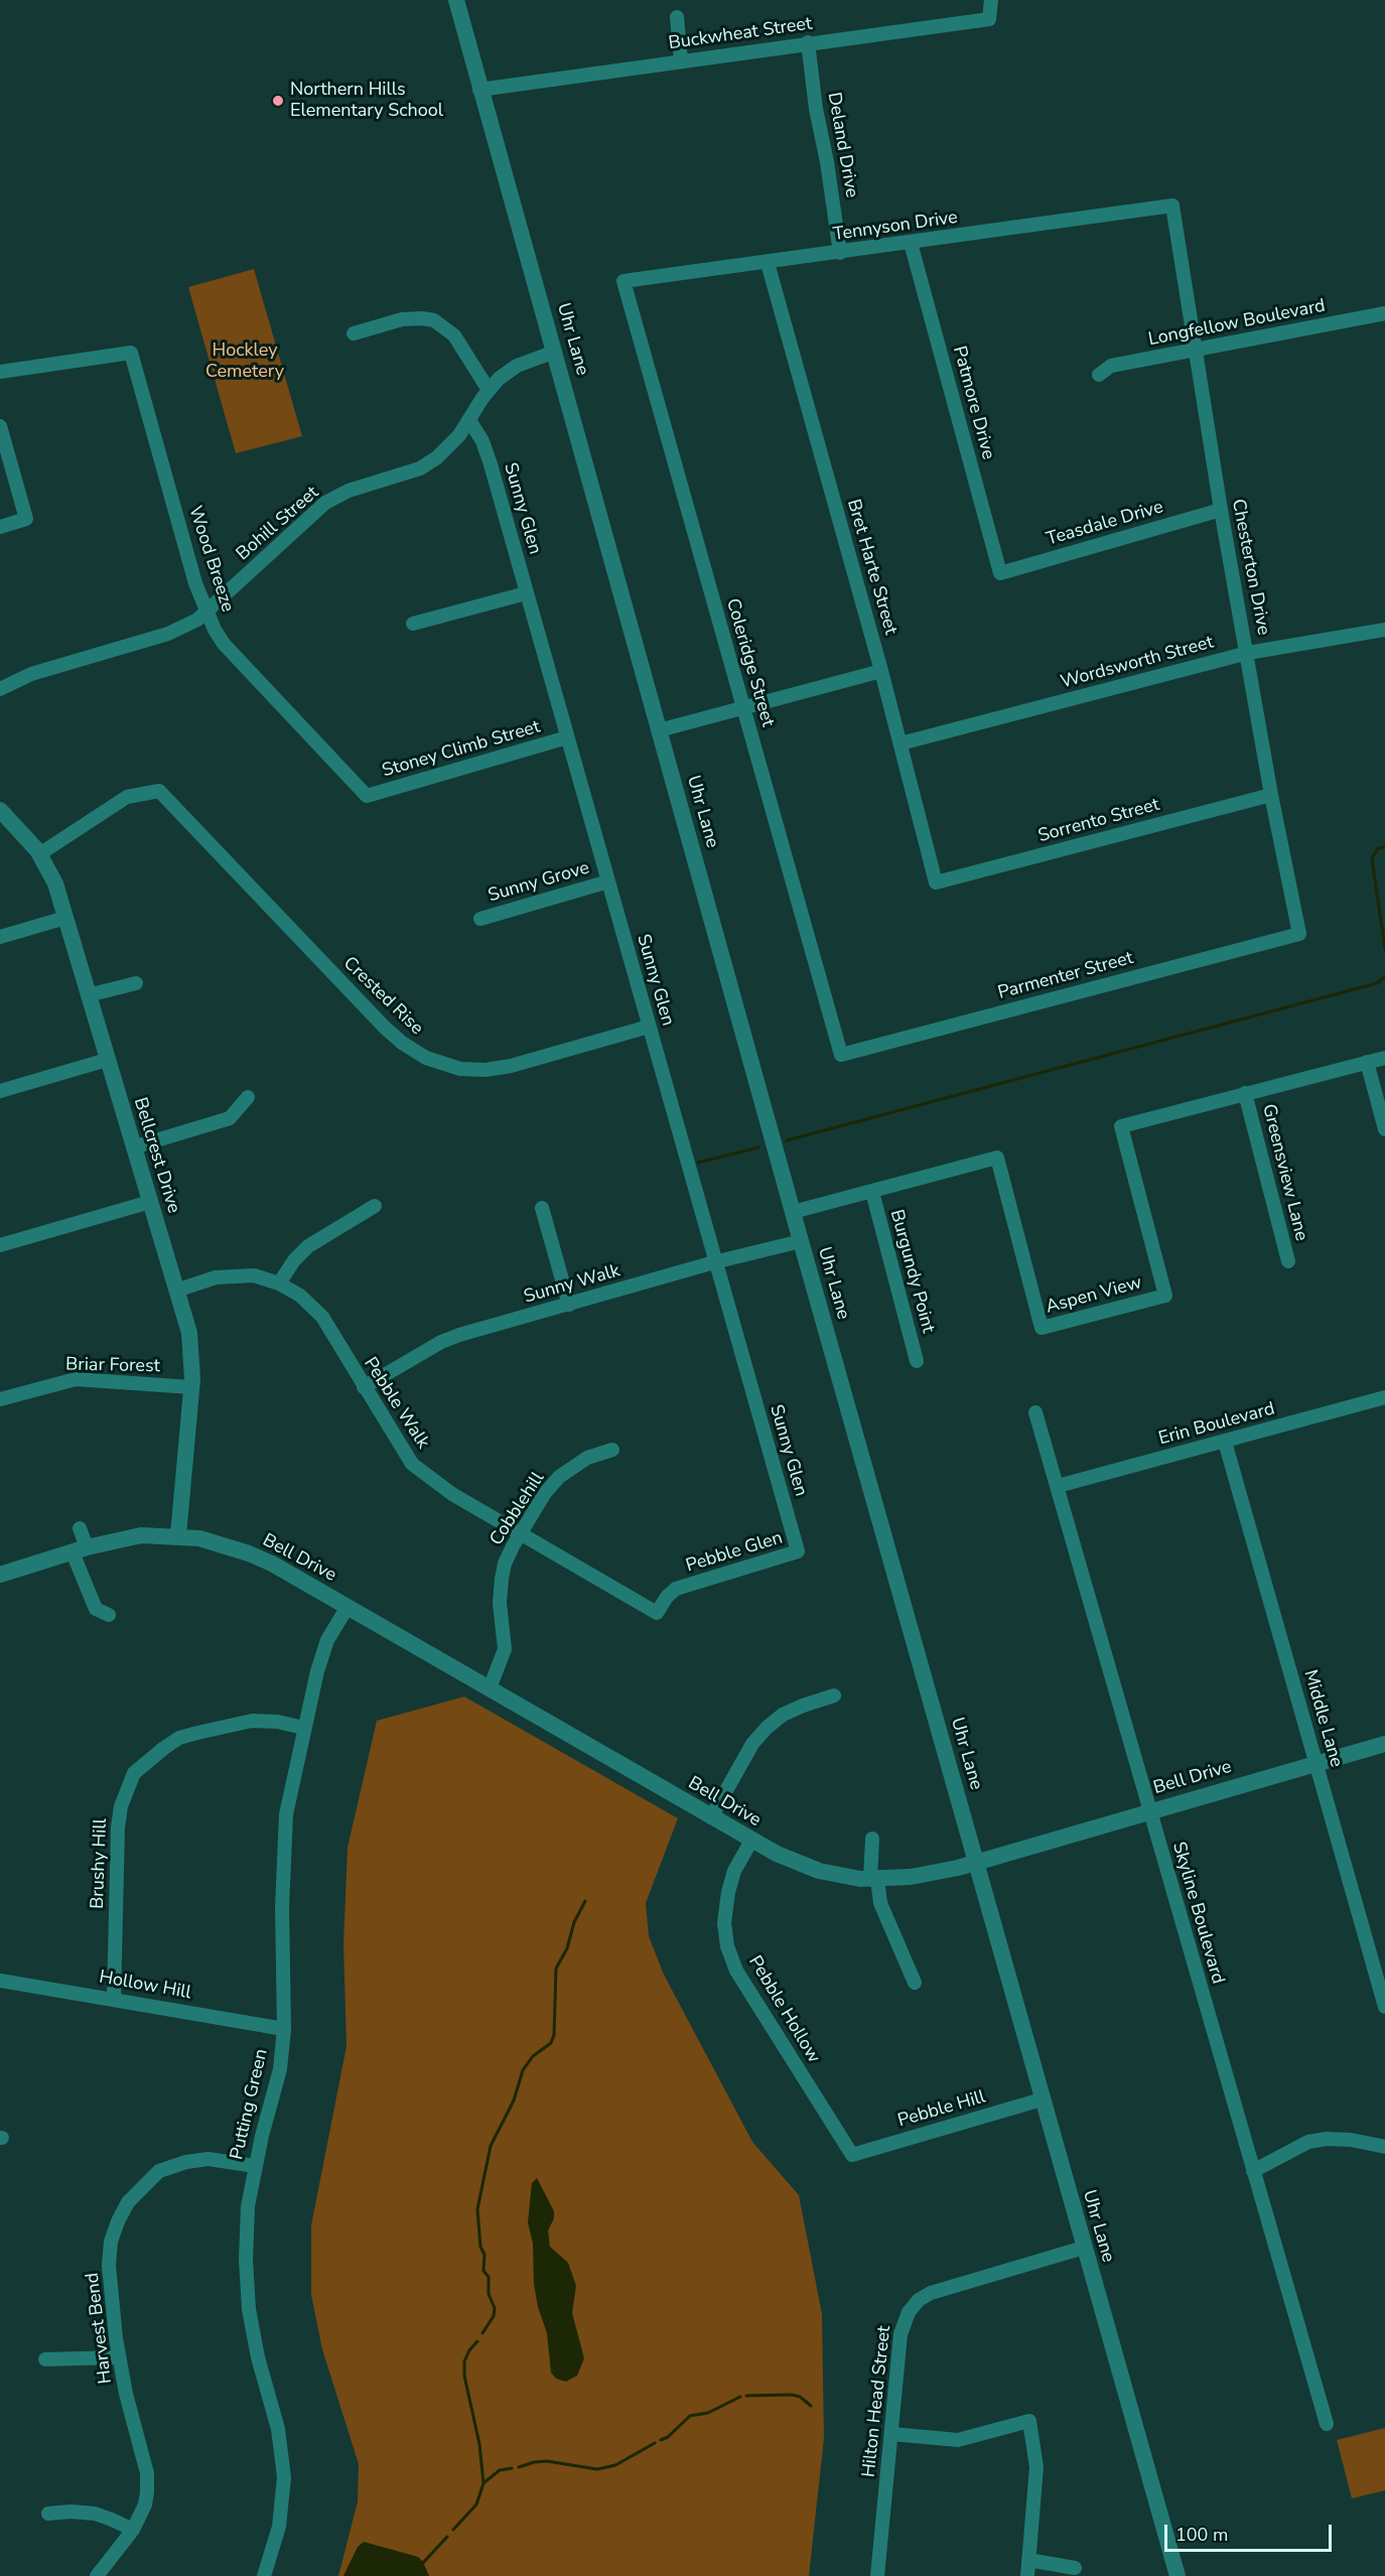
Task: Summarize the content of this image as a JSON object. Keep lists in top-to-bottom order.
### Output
{
  "streets": {
    "street": [
      "Buckwheat Street",
      "Deland Drive",
      "Tennyson Drive",
      "Longfellow Boulevard",
      "Uhr Lane",
      "Patmore Drive",
      "Sunny Glen",
      "Bohill Street",
      "Teasdale Drive",
      "Wood Breeze",
      "Bret Harte Street",
      "Chesterton Drive",
      "Coleridge Street",
      "Wordsworth Street",
      "Stoney Climb Street",
      "Sorrento Street",
      "Sunny Grove",
      "Parmenter Street",
      "Crested Rise",
      "Bellcrest Drive",
      "Greensview Lane",
      "Burgundy Point",
      "Sunny Walk",
      "Aspen View",
      "Briar Forest",
      "Pebble Walk",
      "Erin Boulevard",
      "Cobblehill",
      "Pebble Glen",
      "Bell Drive",
      "Middle Lane",
      "Brushy Hill",
      "Skyline Boulevard",
      "Hollow Hill",
      "Pebble Hollow",
      "Putting Green",
      "Pebble Hill",
      "Harvest Bend",
      "Hilton Head Street"
    ]
  },
  "crossings": [
    ["Buckwheat Street", "Deland Drive"],
    ["Buckwheat Street", "Uhr Lane"],
    ["Deland Drive", "Tennyson Drive"],
    ["Tennyson Drive", "Patmore Drive"],
    ["Tennyson Drive", "Bret Harte Street"],
    ["Tennyson Drive", "Chesterton Drive"],
    ["Tennyson Drive", "Coleridge Street"],
    ["Longfellow Boulevard", "Chesterton Drive"],
    ["Uhr Lane", "Bohill Street"],
    ["Uhr Lane", "Sunny Walk"],
    ["Uhr Lane", "Aspen View"],
    ["Uhr Lane", "Bell Drive"],
    ["Uhr Lane", "Pebble Hill"],
    ["Uhr Lane", "Hilton Head Street"],
    ["Patmore Drive", "Teasdale Drive"],
    ["Sunny Glen", "Bohill Street"],
    ["Sunny Glen", "Stoney Climb Street"],
    ["Sunny Glen", "Sunny Grove"],
    ["Sunny Glen", "Crested Rise"],
    ["Sunny Glen", "Sunny Walk"],
    ["Sunny Glen", "Pebble Glen"],
    ["Bohill Street", "Wood Breeze"],
    ["Teasdale Drive", "Chesterton Drive"],
    ["Wood Breeze", "Stoney Climb Street"],
    ["Bret Harte Street", "Wordsworth Street"],
    ["Bret Harte Street", "Sorrento Street"],
    ["Chesterton Drive", "Wordsworth Street"],
    ["Chesterton Drive", "Sorrento Street"],
    ["Chesterton Drive", "Parmenter Street"],
    ["Coleridge Street", "Parmenter Street"],
    ["Crested Rise", "Bellcrest Drive"],
    ["Bellcrest Drive", "Briar Forest"],
    ["Bellcrest Drive", "Pebble Walk"],
    ["Bellcrest Drive", "Bell Drive"],
    ["Greensview Lane", "Aspen View"],
    ["Burgundy Point", "Aspen View"],
    ["Sunny Walk", "Pebble Walk"],
    ["Pebble Walk", "Cobblehill"],
    ["Pebble Walk", "Pebble Glen"],
    ["Erin Boulevard", "Middle Lane"],
    ["Erin Boulevard", "Skyline Boulevard"],
    ["Cobblehill", "Bell Drive"],
    ["Bell Drive", "Middle Lane"],
    ["Bell Drive", "Skyline Boulevard"],
    ["Bell Drive", "Pebble Hollow"],
    ["Bell Drive", "Putting Green"],
    ["Brushy Hill", "Hollow Hill"],
    ["Brushy Hill", "Putting Green"],
    ["Hollow Hill", "Putting Green"],
    ["Pebble Hollow", "Pebble Hill"],
    ["Putting Green", "Harvest Bend"]
  ],
  "parks": ["Hockley Cemetery"],
  "places": ["Northern Hills Elementary School"],
  "scale_bar": "100 m"
}
